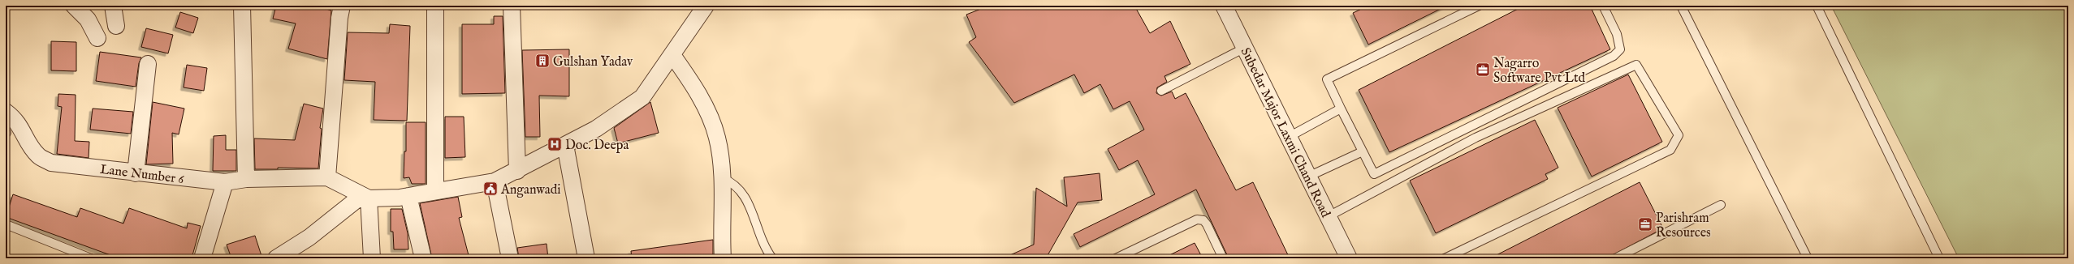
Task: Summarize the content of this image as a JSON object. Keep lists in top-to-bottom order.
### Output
{
  "streets": {
    "street": ["Subedar Major Laxmi Chand Road", "Lane Number 6"]
  },
  "places": {
    "building": ["Gulshan Yadav"],
    "office": ["Nagarro Software Pvt Ltd", "Parishram Resources"],
    "hospital": ["Doc. Deepa"],
    "public building": ["Anganwadi"]
  }
}
